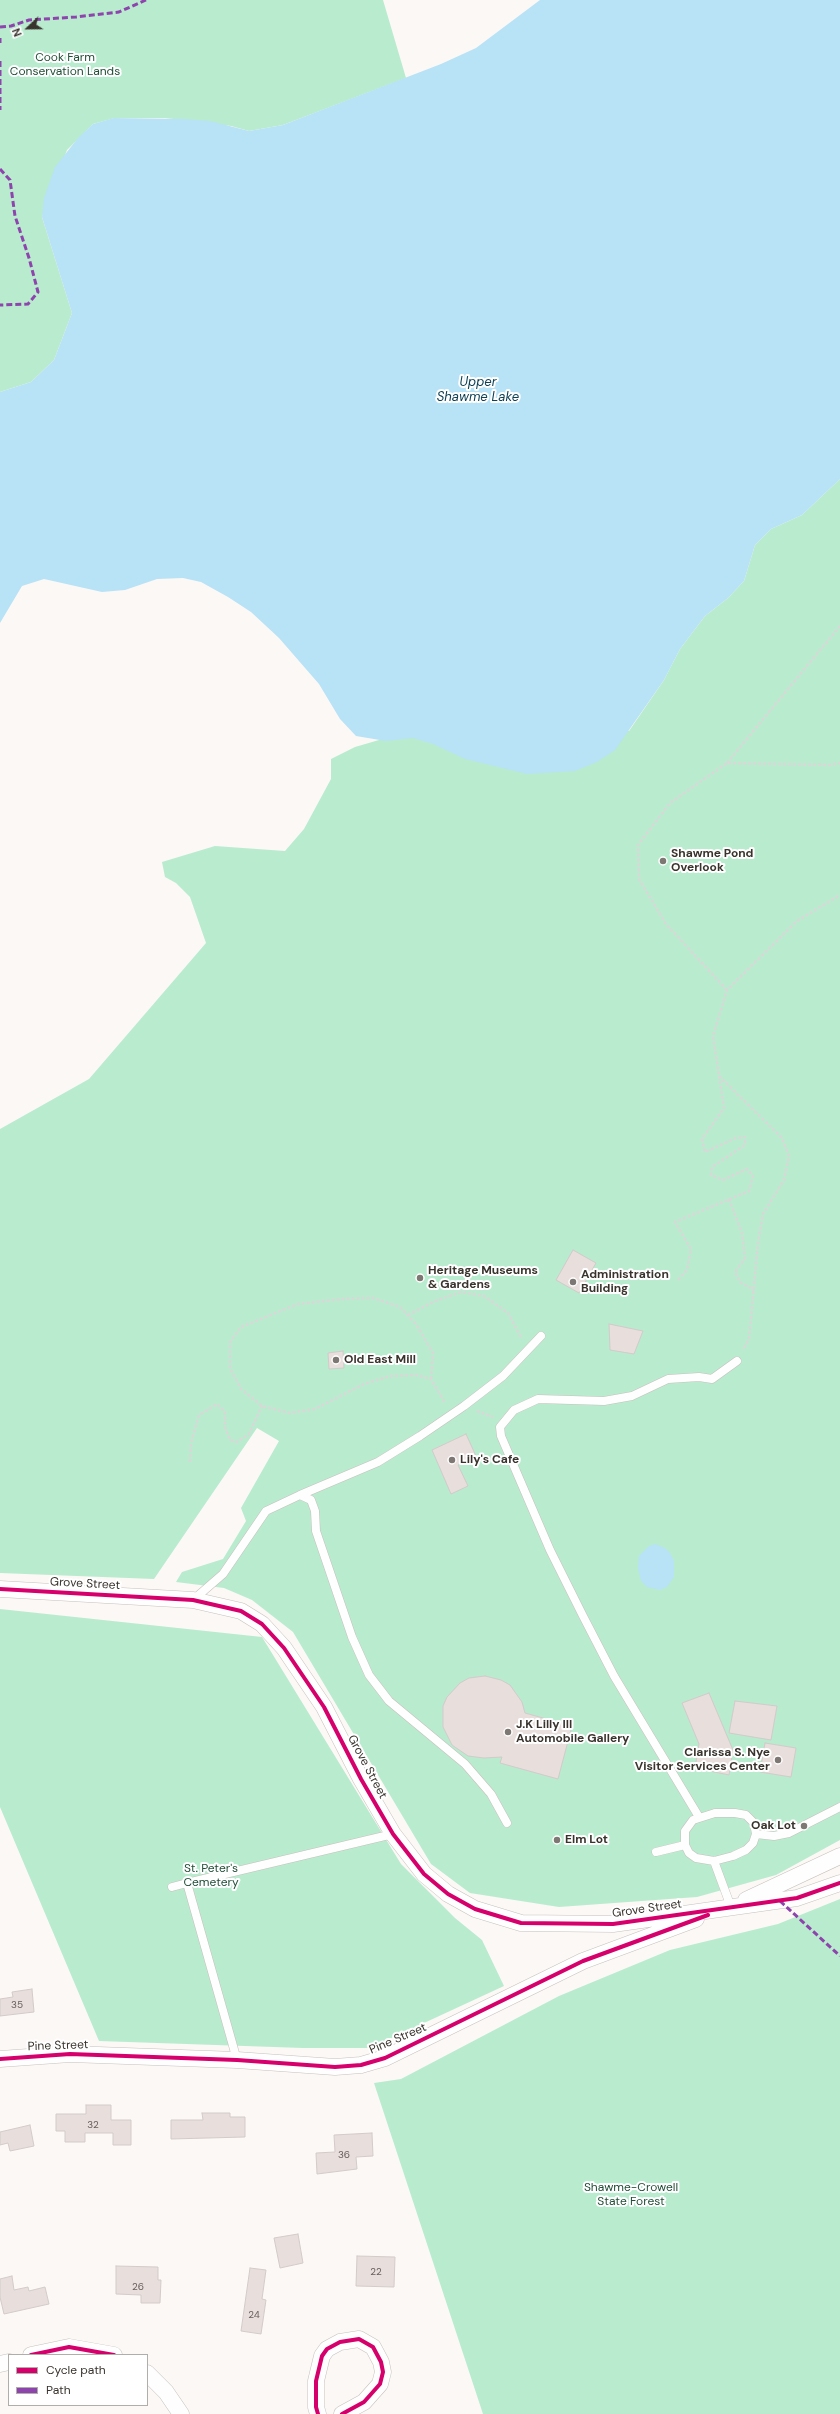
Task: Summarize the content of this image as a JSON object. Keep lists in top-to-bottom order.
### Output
{
  "streets": {
    "street": ["Grove Street", "Pine Street"]
  },
  "crossings": [
    ["Grove Street", "Pine Street"]
  ],
  "water": ["Upper Shawme Lake"],
  "parks": ["Cook Farm Conservation Lands", "St. Peter's Cemetery", "Shawme-Crowell State Forest"],
  "places": [
    "Shawme Pond Overlook",
    "Heritage Museums & Gardens",
    "Administration Building",
    "Old East Mill",
    "Lily's Cafe",
    "J.K Lilly III Automobile Gallery",
    "Clarissa S. Nye Visitor Services Center",
    "Oak Lot",
    "Elm Lot"
  ],
  "house_numbers": [
    "35",
    "32",
    "36",
    "22",
    "26",
    "24"
  ],
  "legend": ["Cycle path", "Path"],
  "north": "left"
}
